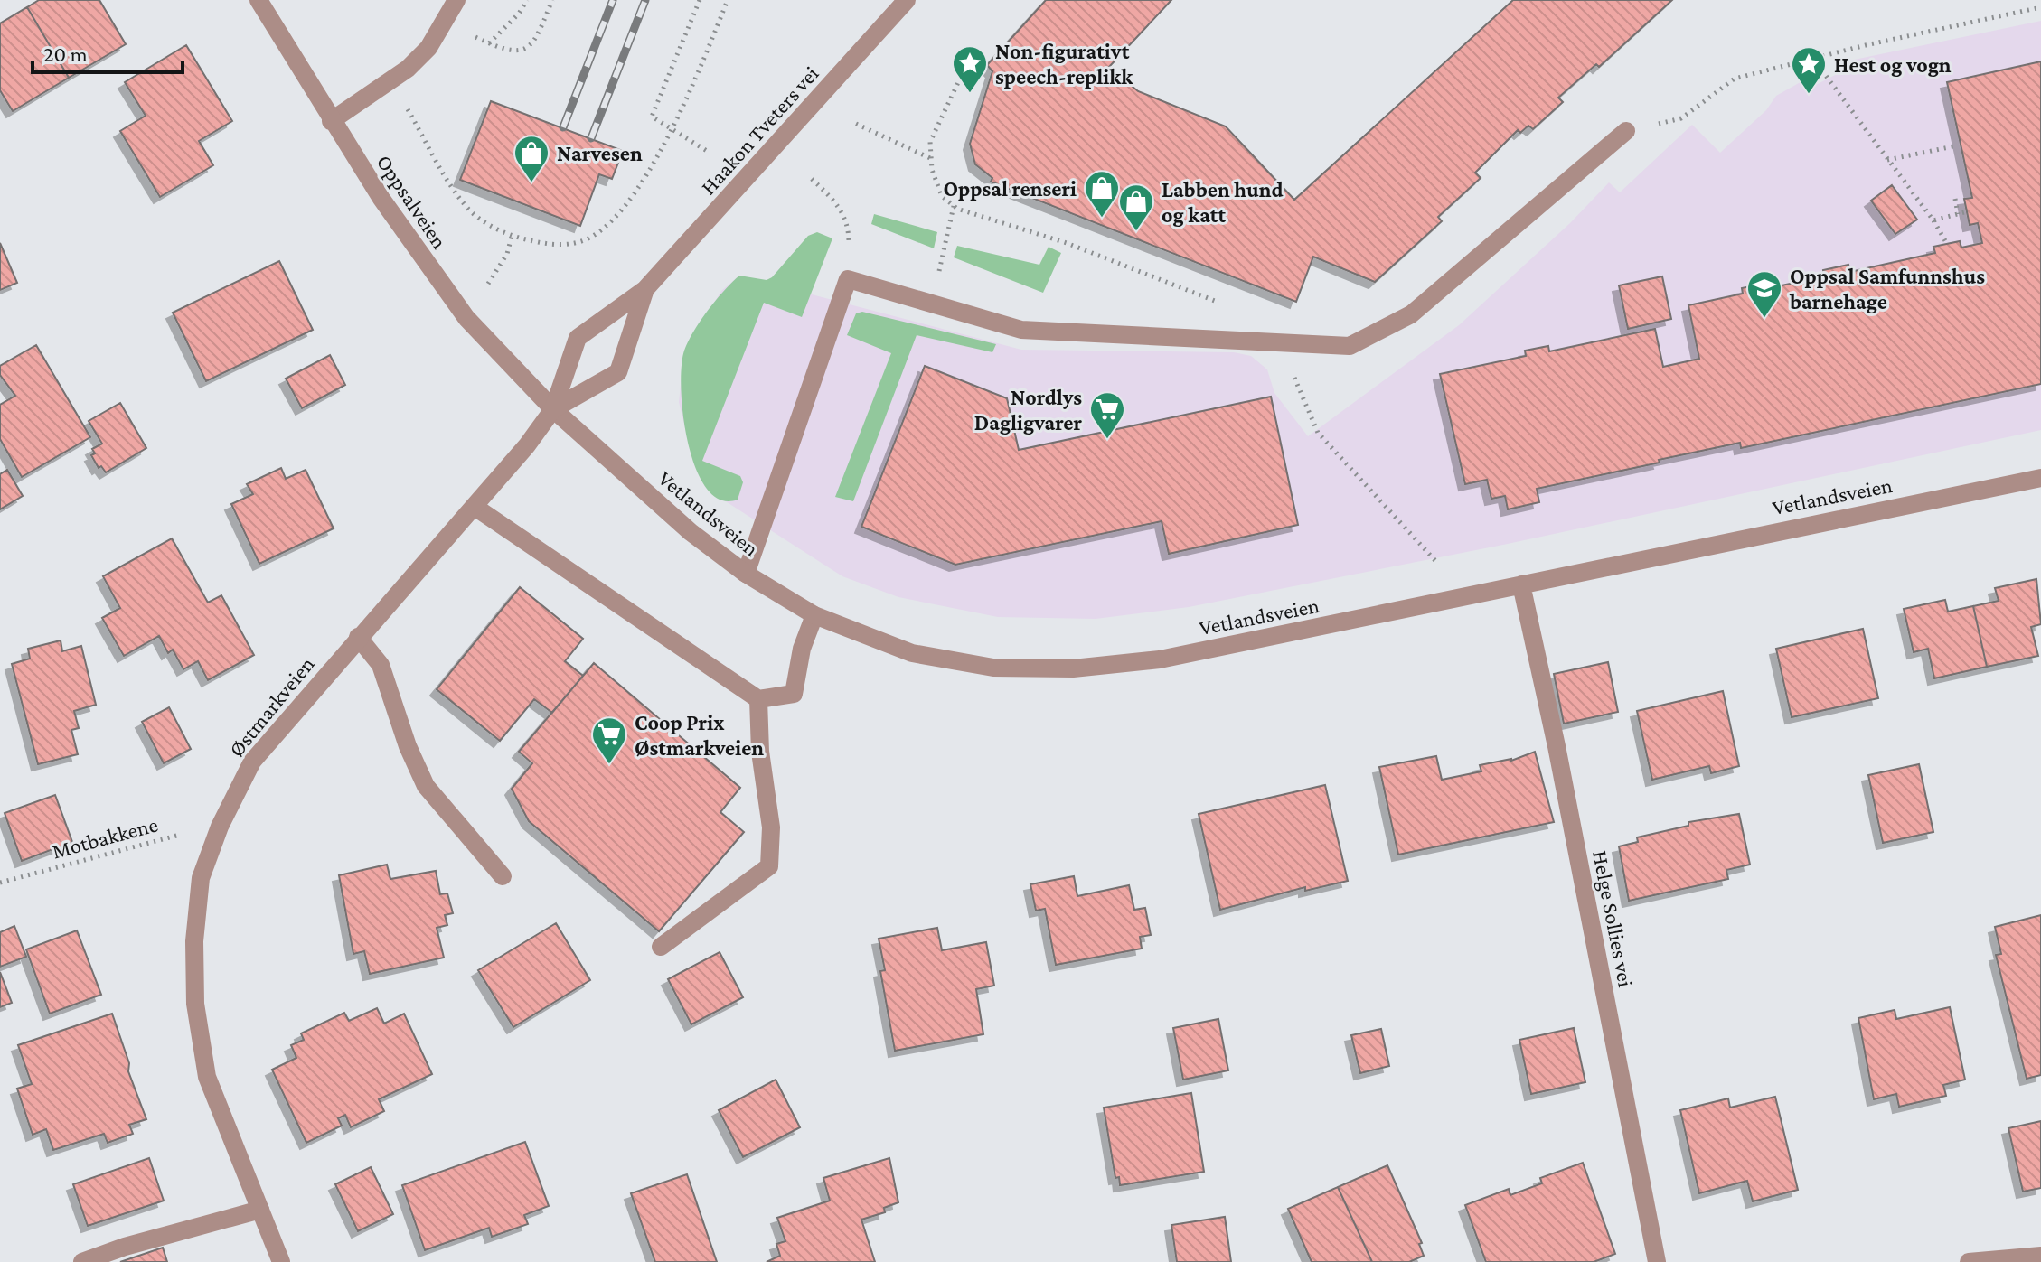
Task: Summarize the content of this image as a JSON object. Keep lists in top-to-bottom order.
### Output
{
  "streets": {
    "street": [
      "Haakon Tveters vei",
      "Oppsalveien",
      "Vetlandsveien",
      "Østmarkveien",
      "Helge Sollies vei"
    ],
    "path": ["Motbakkene"]
  },
  "crossings": [
    ["Haakon Tveters vei", "Oppsalveien"],
    ["Haakon Tveters vei", "Vetlandsveien"],
    ["Haakon Tveters vei", "Østmarkveien"],
    ["Oppsalveien", "Vetlandsveien"],
    ["Oppsalveien", "Østmarkveien"],
    ["Vetlandsveien", "Østmarkveien"],
    ["Vetlandsveien", "Helge Sollies vei"],
    ["Østmarkveien", "Motbakkene"]
  ],
  "places": {
    "place": ["Non-figurativt speech-replikk", "Hest og vogn"],
    "shop": ["Narvesen", "Oppsal renseri", "Labben hund og katt"],
    "school or university": ["Oppsal Samfunnshus barnehage"],
    "supermarket": ["Nordlys Dagligvarer", "Coop Prix Østmarkveien"]
  },
  "scale_bar": "20 m"
}
